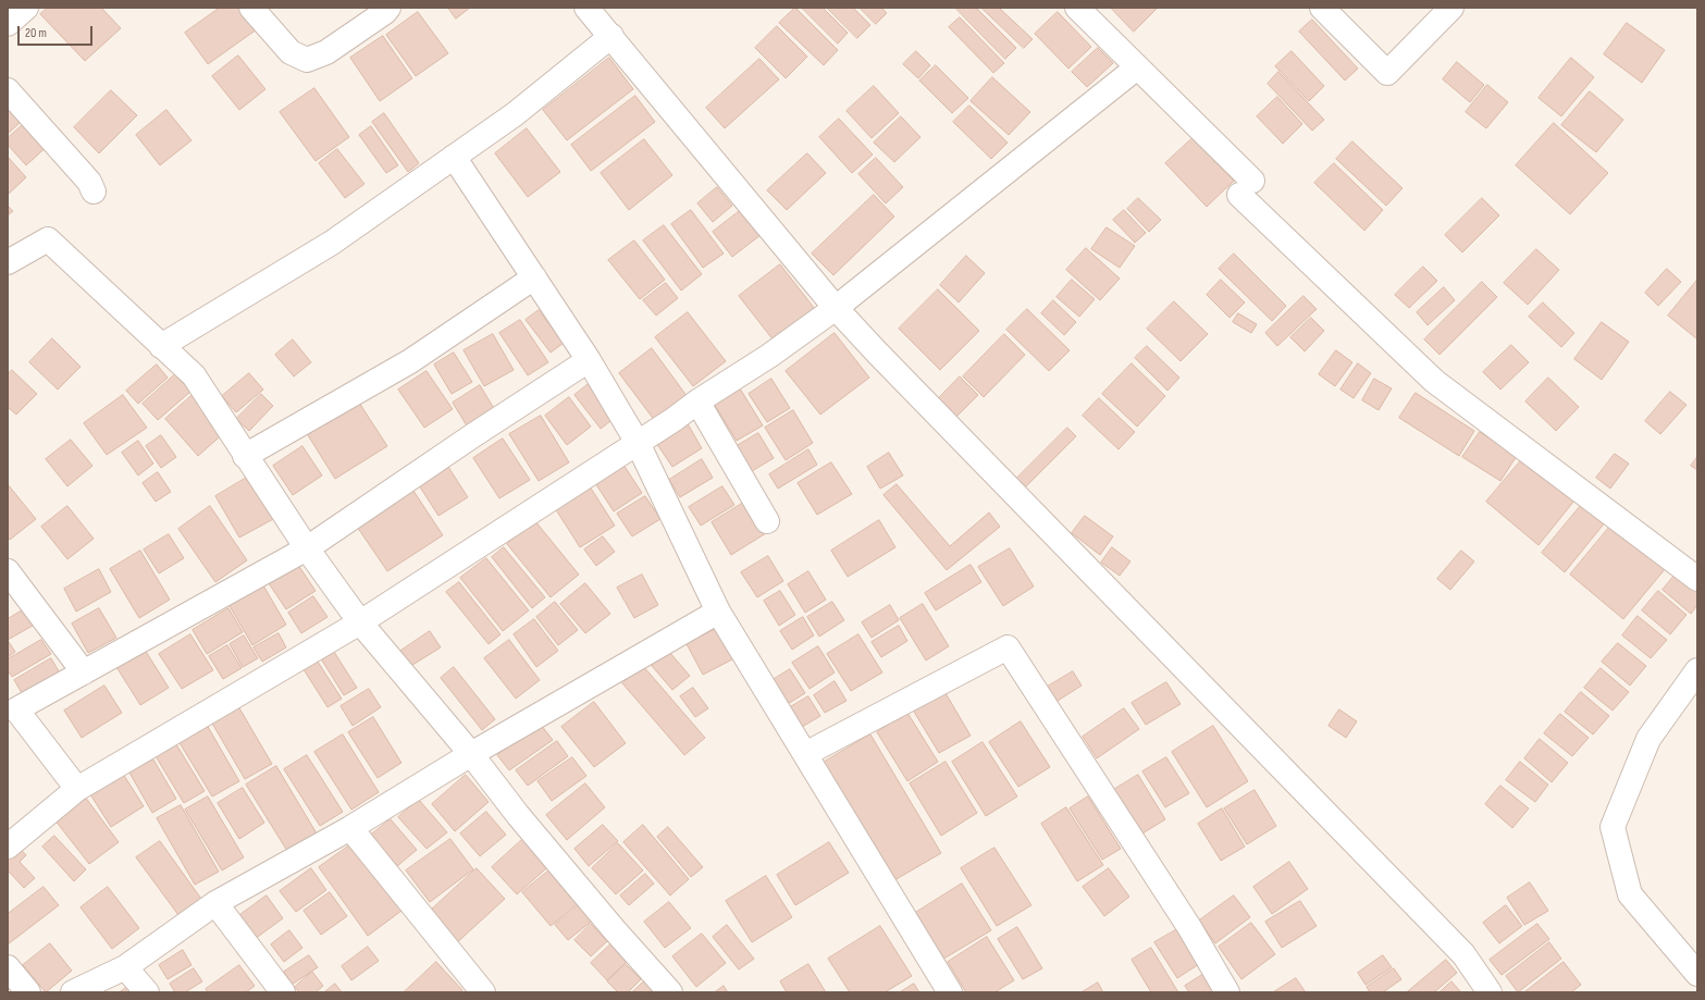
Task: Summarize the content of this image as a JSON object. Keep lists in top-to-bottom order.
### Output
{
  "scale_bar": "20 m"
}
